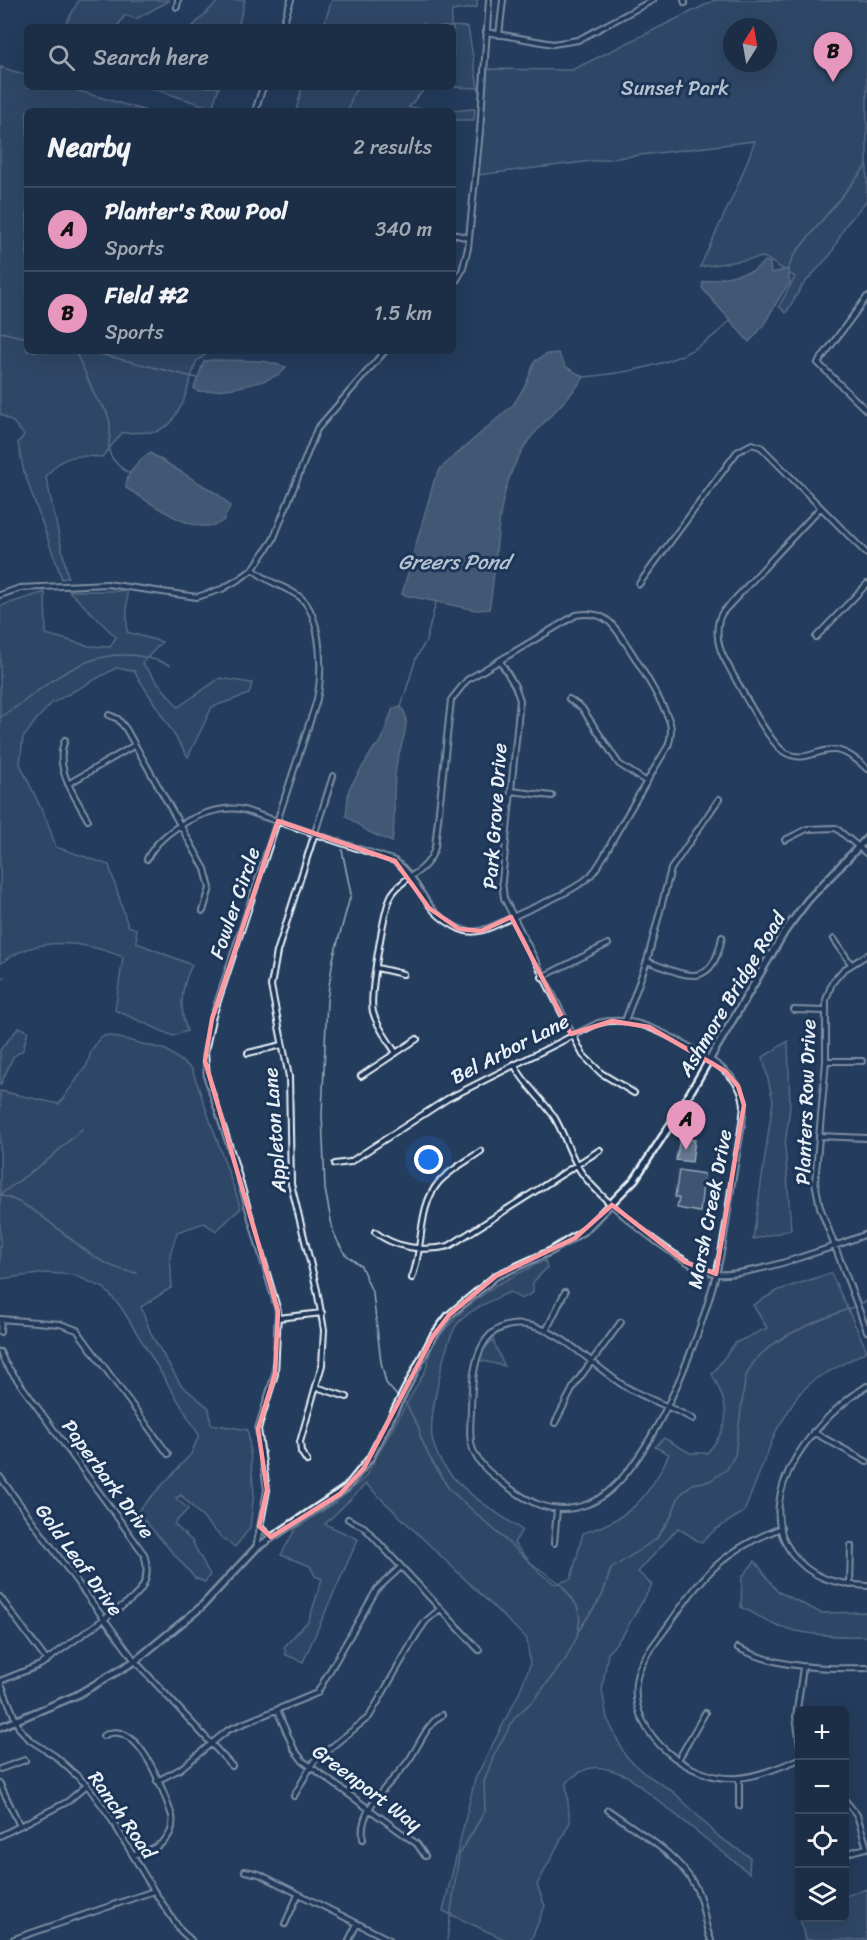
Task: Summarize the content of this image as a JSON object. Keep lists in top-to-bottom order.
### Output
{
  "streets": {
    "main road": ["Ashmore Bridge Road"],
    "street": [
      "Park Grove Drive",
      "Fowler Circle",
      "Bel Arbor Lane",
      "Planters Row Drive",
      "Appleton Lane",
      "Marsh Creek Drive",
      "Paperbark Drive",
      "Gold Leaf Drive",
      "Greenport Way",
      "Ranch Road"
    ]
  },
  "crossings": [
    ["Park Grove Drive", "Bel Arbor Lane"],
    ["Fowler Circle", "Ashmore Bridge Road"],
    ["Ashmore Bridge Road", "Bel Arbor Lane"],
    ["Ashmore Bridge Road", "Marsh Creek Drive"],
    ["Ashmore Bridge Road", "Gold Leaf Drive"],
    ["Ashmore Bridge Road", "Ranch Road"],
    ["Bel Arbor Lane", "Marsh Creek Drive"],
    ["Paperbark Drive", "Gold Leaf Drive"],
    ["Paperbark Drive", "Ranch Road"]
  ],
  "water": ["Greers Pond"],
  "parks": ["Sunset Park"],
  "north": "top",
  "page": {
    "search": "Search here",
    "pins": ["B", "A"],
    "heading": ["Nearby", "2 results"],
    "list": [
      {
        "mark": "A",
        "name": "Planter's Row Pool",
        "note": "Sports",
        "value": "340 m"
      },
      {
        "mark": "B",
        "name": "Field #2",
        "note": "Sports",
        "value": "1.5 km"
      }
    ],
    "map_buttons": ["+", "−"]
  }
}
